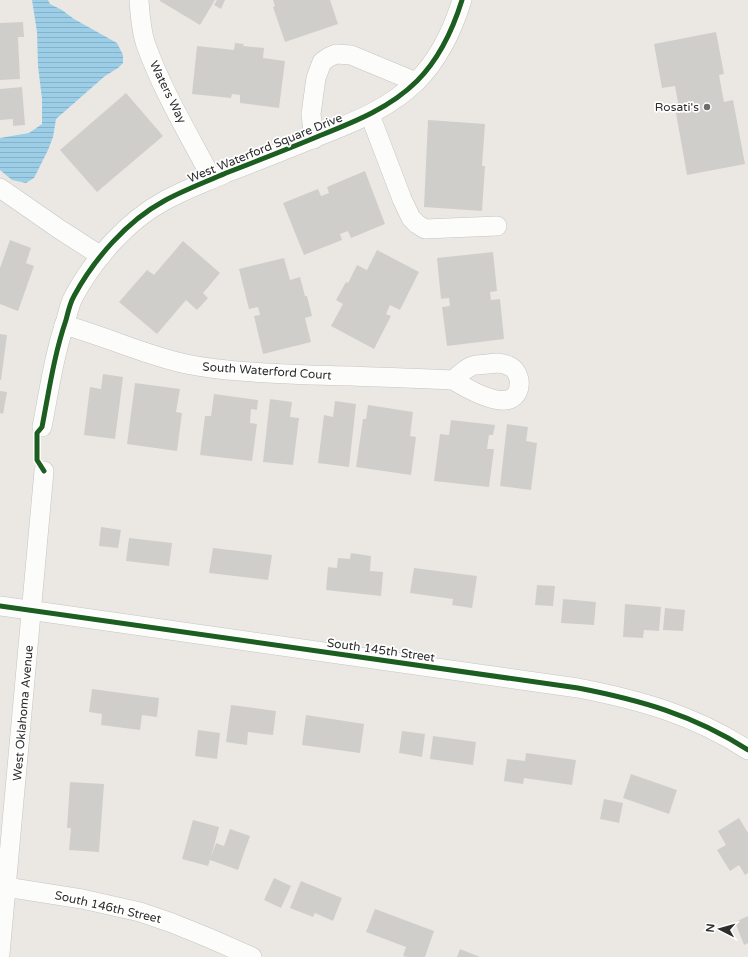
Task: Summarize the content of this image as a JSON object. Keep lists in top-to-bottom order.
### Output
{
  "streets": {
    "street": [
      "Waters Way",
      "West Waterford Square Drive",
      "South Waterford Court",
      "South 145th Street",
      "West Oklahoma Avenue",
      "South 146th Street"
    ]
  },
  "crossings": [
    ["Waters Way", "West Waterford Square Drive"],
    ["West Waterford Square Drive", "South Waterford Court"],
    ["South 145th Street", "West Oklahoma Avenue"],
    ["West Oklahoma Avenue", "South 146th Street"]
  ],
  "places": ["Rosati's"],
  "north": "left"
}
